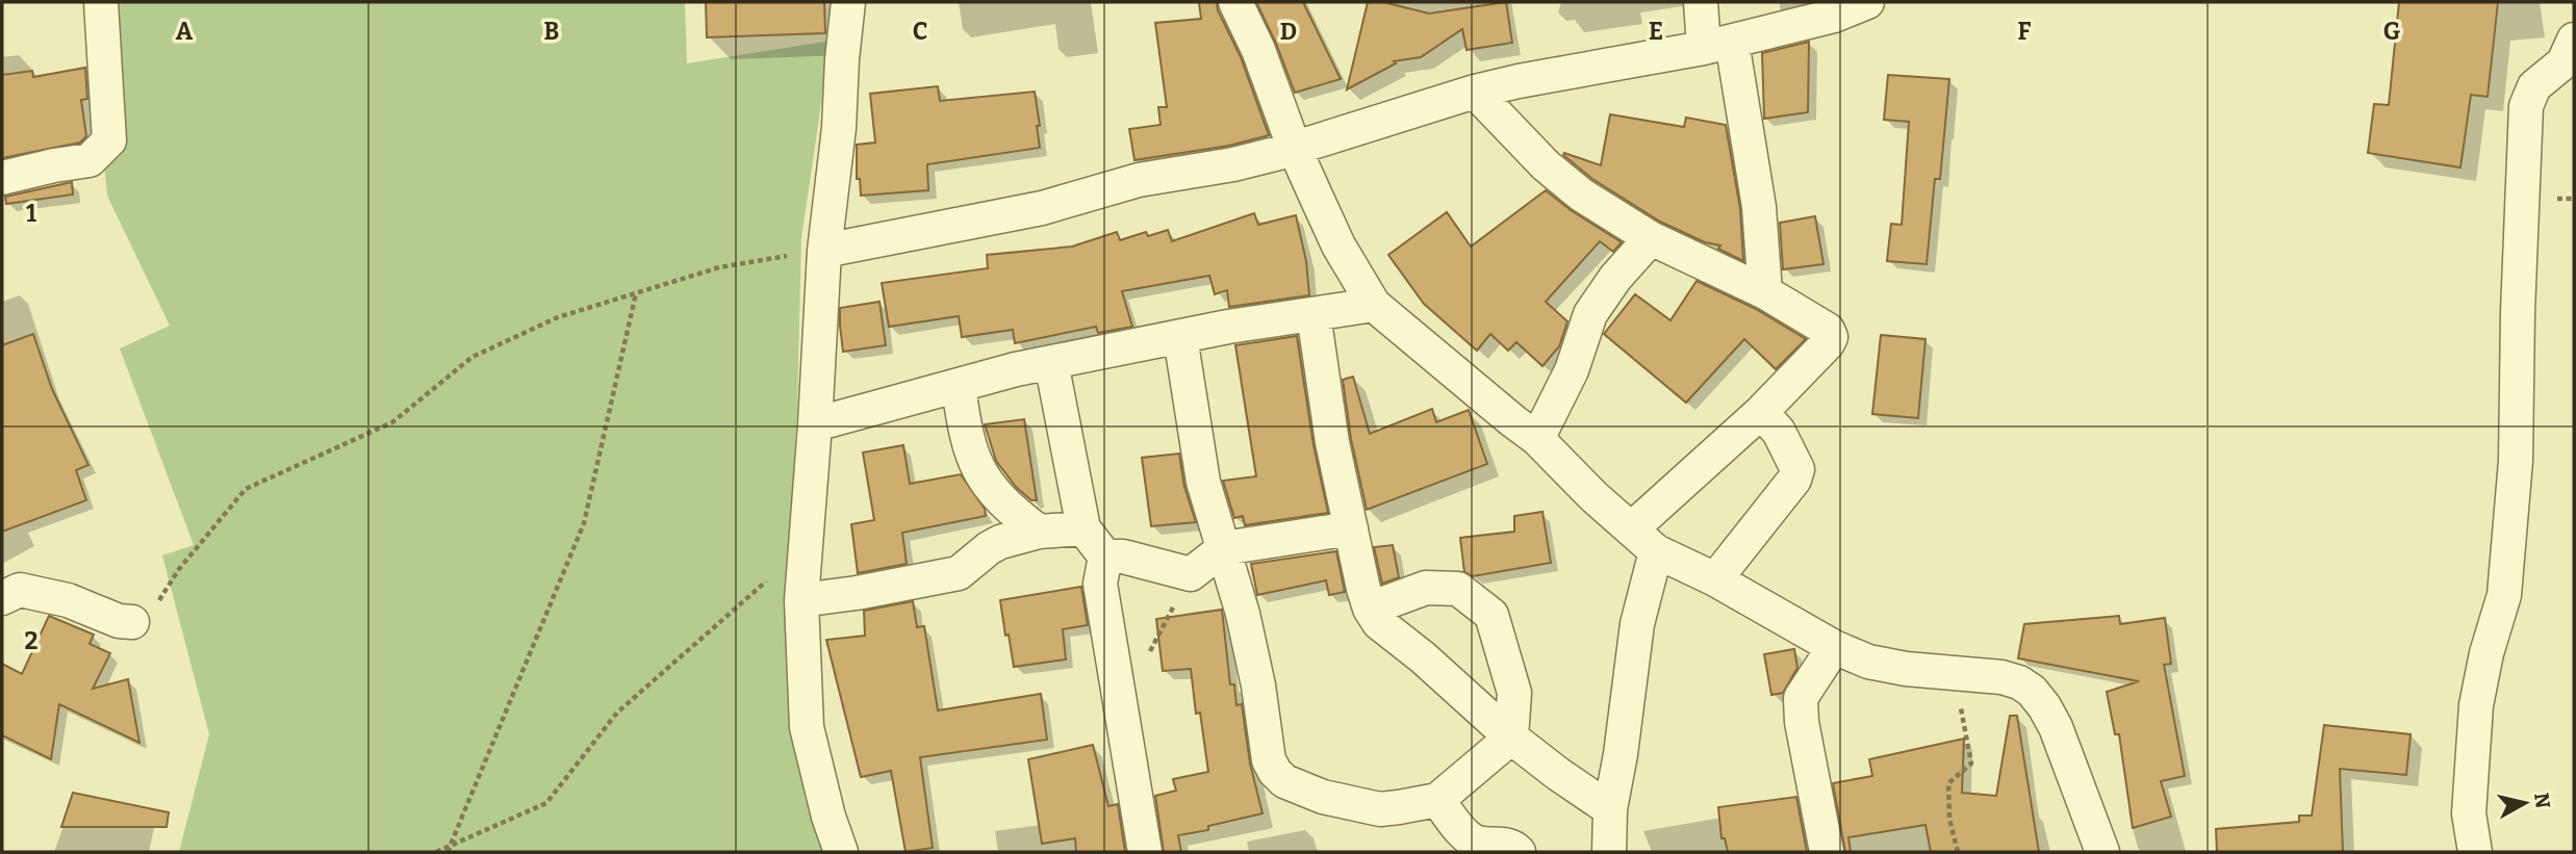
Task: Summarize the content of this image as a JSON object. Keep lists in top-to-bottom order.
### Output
{
  "north": "right",
  "grid": {
    "columns": [
      "A",
      "B",
      "C",
      "D",
      "E",
      "F",
      "G"
    ],
    "rows": ["1", "2"]
  }
}
